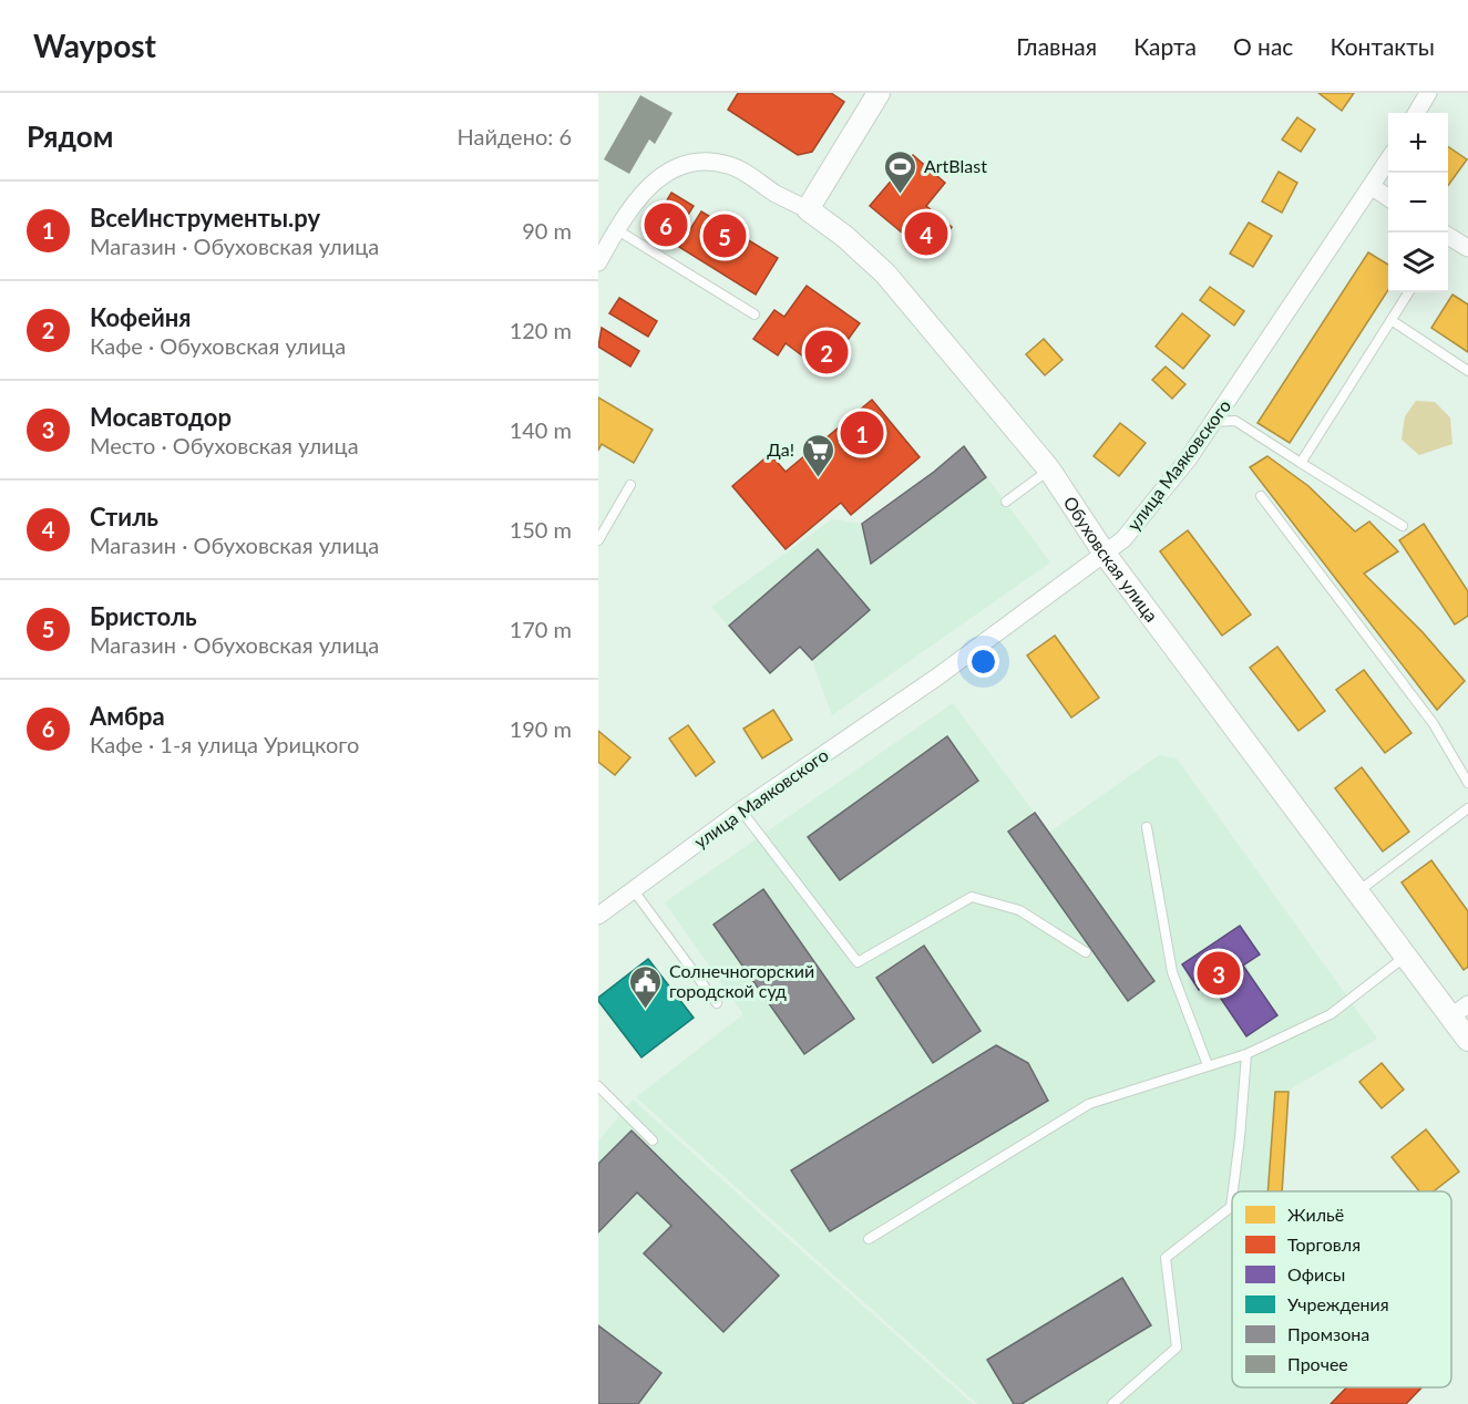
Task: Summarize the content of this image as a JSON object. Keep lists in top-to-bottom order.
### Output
{
  "streets": {
    "street": ["улица Маяковского", "Обуховская улица"]
  },
  "crossings": [
    ["улица Маяковского", "Обуховская улица"]
  ],
  "places": {
    "sports": ["ArtBlast"],
    "supermarket": ["Да!"],
    "public building": ["Солнечногорский городской суд"]
  },
  "legend": [
    "Жильё",
    "Торговля",
    "Офисы",
    "Учреждения",
    "Промзона",
    "Прочее"
  ],
  "page": {
    "header": "Waypost",
    "nav": [
      "Главная",
      "Карта",
      "О нас",
      "Контакты"
    ],
    "heading": ["Рядом", "Найдено: 6"],
    "map_buttons": ["+", "−"],
    "list": [
      {
        "mark": "1",
        "name": "ВсеИнструменты.ру",
        "note": "Магазин · Обуховская улица",
        "value": "90 m"
      },
      {
        "mark": "2",
        "name": "Кофейня",
        "note": "Кафе · Обуховская улица",
        "value": "120 m"
      },
      {
        "mark": "3",
        "name": "Мосавтодор",
        "note": "Место · Обуховская улица",
        "value": "140 m"
      },
      {
        "mark": "4",
        "name": "Стиль",
        "note": "Магазин · Обуховская улица",
        "value": "150 m"
      },
      {
        "mark": "5",
        "name": "Бристоль",
        "note": "Магазин · Обуховская улица",
        "value": "170 m"
      },
      {
        "mark": "6",
        "name": "Амбра",
        "note": "Кафе · 1-я улица Урицкого",
        "value": "190 m"
      }
    ],
    "pins": [
      "6",
      "4",
      "5",
      "2",
      "1",
      "3"
    ]
  }
}
